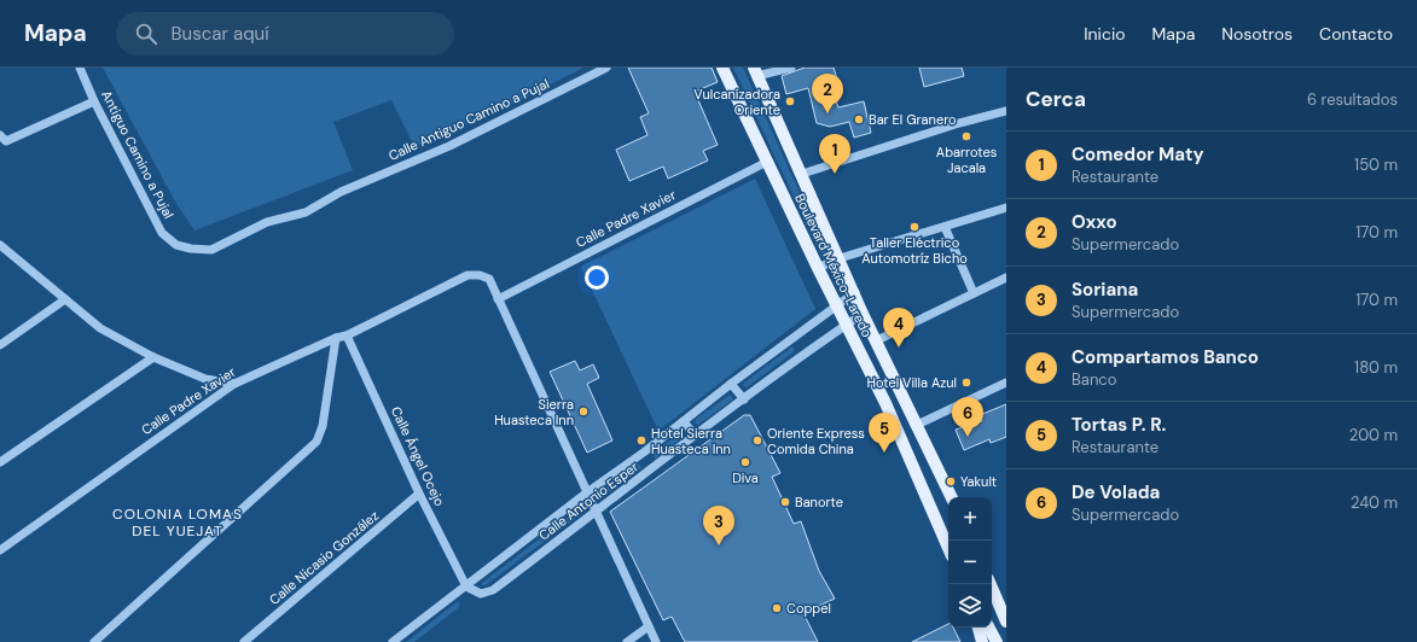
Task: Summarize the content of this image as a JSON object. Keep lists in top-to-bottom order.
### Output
{
  "streets": {
    "main road": ["Boulevard México-Laredo"],
    "street": [
      "Calle Antiguo Camino a Pujal",
      "Antiguo Camino a Pujal",
      "Calle Padre Xavier",
      "Calle Ángel Ocejo",
      "Calle Antonio Esper",
      "Calle Nicasio González"
    ]
  },
  "crossings": [
    ["Calle Antiguo Camino a Pujal", "Antiguo Camino a Pujal"],
    ["Calle Padre Xavier", "Boulevard México-Laredo"],
    ["Calle Padre Xavier", "Calle Ángel Ocejo"],
    ["Boulevard México-Laredo", "Calle Antonio Esper"],
    ["Calle Ángel Ocejo", "Calle Antonio Esper"],
    ["Calle Ángel Ocejo", "Calle Nicasio González"]
  ],
  "districts": ["COLONIA LOMAS DEL YUEJAT"],
  "places": [
    "Vulcanizadora Oriente",
    "Bar El Granero",
    "Abarrotes Jacala",
    "Taller Eléctrico Automotríz Bicho",
    "Hotel Villa Azul",
    "Sierra Huasteca Inn",
    "Hotel Sierra Huasteca Inn",
    "Oriente Express Comida China",
    "Diva",
    "Yakult",
    "Banorte",
    "Coppel"
  ],
  "page": {
    "header": "Mapa",
    "search": "Buscar aquí",
    "nav": [
      "Inicio",
      "Mapa",
      "Nosotros",
      "Contacto"
    ],
    "heading": ["Cerca", "6 resultados"],
    "pins": [
      "2",
      "1",
      "4",
      "6",
      "5",
      "3"
    ],
    "list": [
      {
        "mark": "1",
        "name": "Comedor Maty",
        "note": "Restaurante",
        "value": "150 m"
      },
      {
        "mark": "2",
        "name": "Oxxo",
        "note": "Supermercado",
        "value": "170 m"
      },
      {
        "mark": "3",
        "name": "Soriana",
        "note": "Supermercado",
        "value": "170 m"
      },
      {
        "mark": "4",
        "name": "Compartamos Banco",
        "note": "Banco",
        "value": "180 m"
      },
      {
        "mark": "5",
        "name": "Tortas P. R.",
        "note": "Restaurante",
        "value": "200 m"
      },
      {
        "mark": "6",
        "name": "De Volada",
        "note": "Supermercado",
        "value": "240 m"
      }
    ],
    "map_buttons": ["+", "−"]
  }
}
